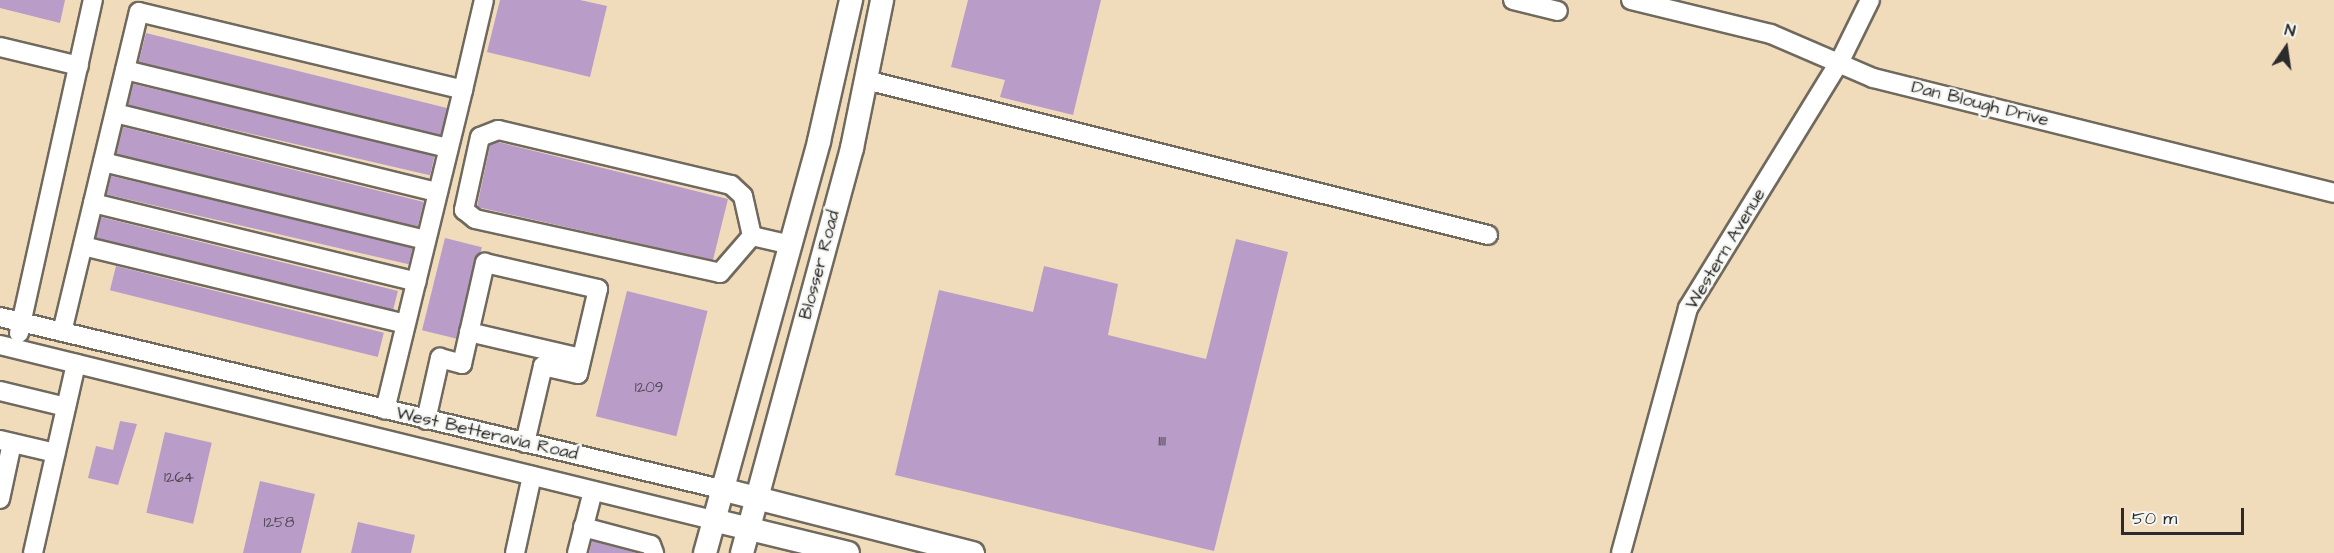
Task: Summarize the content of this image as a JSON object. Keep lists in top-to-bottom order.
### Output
{
  "streets": {
    "main road": ["Blosser Road", "West Betteravia Road"],
    "street": ["Dan Blough Drive", "Western Avenue"]
  },
  "crossings": [
    ["Dan Blough Drive", "Western Avenue"],
    ["Blosser Road", "West Betteravia Road"]
  ],
  "house_numbers": [
    "1209",
    "1111",
    "1264",
    "1258"
  ],
  "scale_bar": "50 m",
  "north": "top"
}
